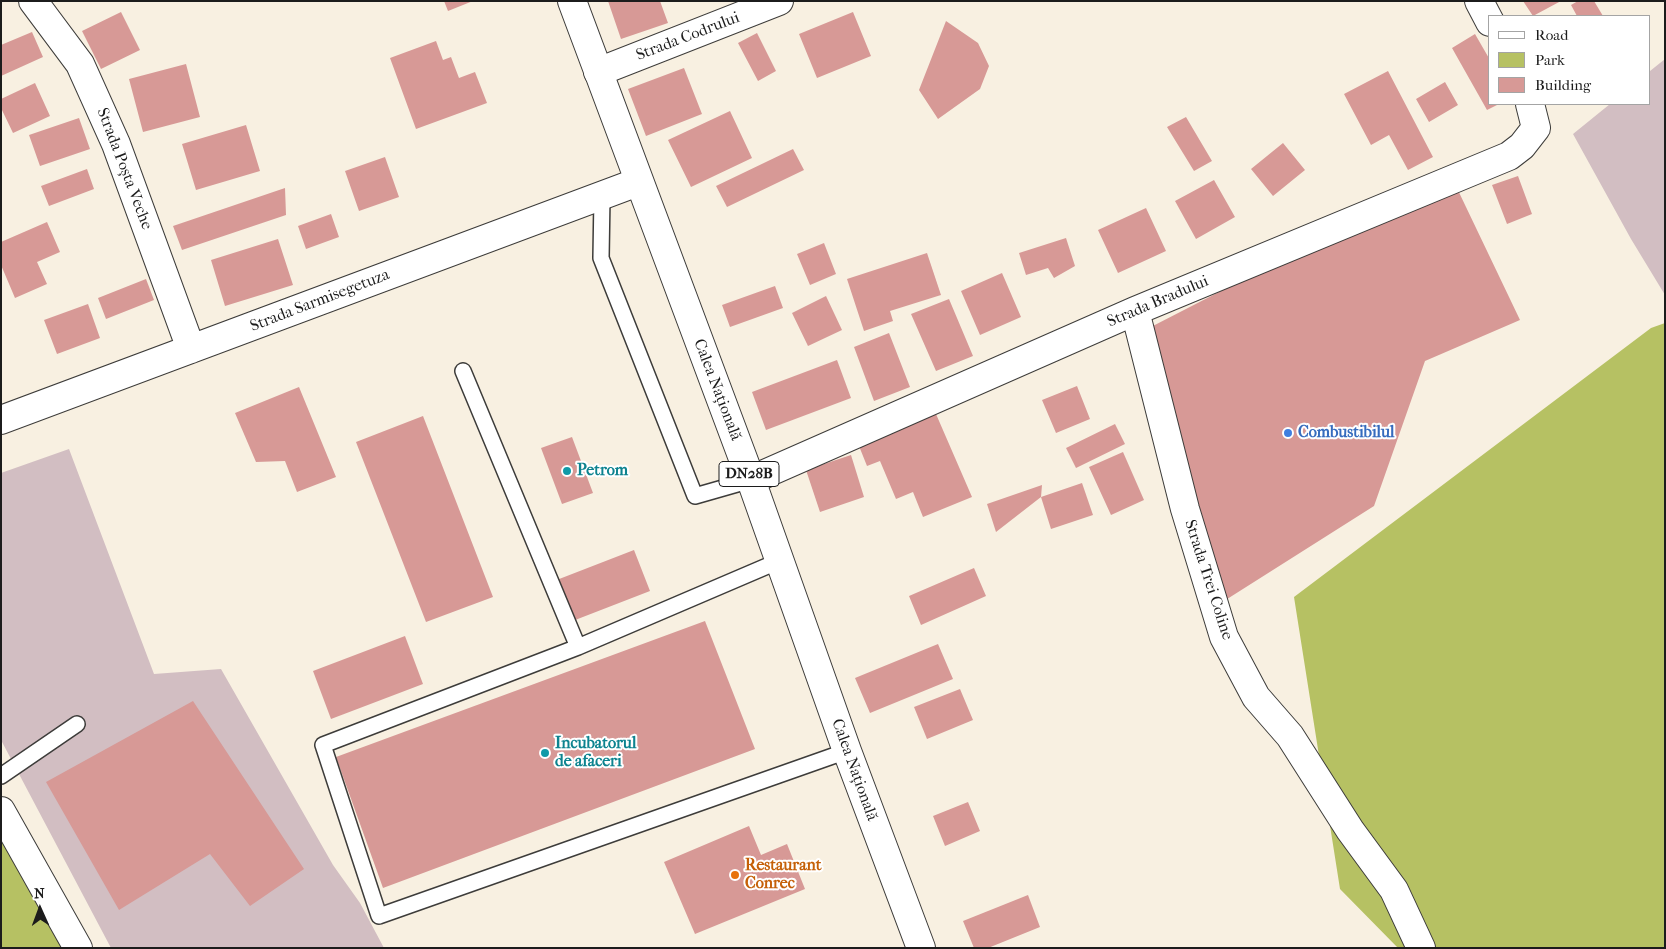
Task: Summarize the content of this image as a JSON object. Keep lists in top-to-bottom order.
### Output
{
  "streets": {
    "street": [
      "Strada Codrului",
      "Strada Poșta Veche",
      "Strada Sarmisegetuza",
      "Strada Bradului",
      "Calea Națională",
      "DN28B",
      "Strada Trei Coline"
    ]
  },
  "crossings": [
    ["Strada Codrului", "Calea Națională"],
    ["Strada Poșta Veche", "Strada Sarmisegetuza"],
    ["Strada Sarmisegetuza", "Calea Națională"],
    ["Strada Bradului", "Calea Națională"],
    ["Strada Bradului", "Strada Trei Coline"]
  ],
  "places": [
    "Combustibilul",
    "Petrom",
    "Incubatorul de afaceri",
    "Restaurant Conrec"
  ],
  "legend": ["Road", "Park", "Building"],
  "north": "top"
}
